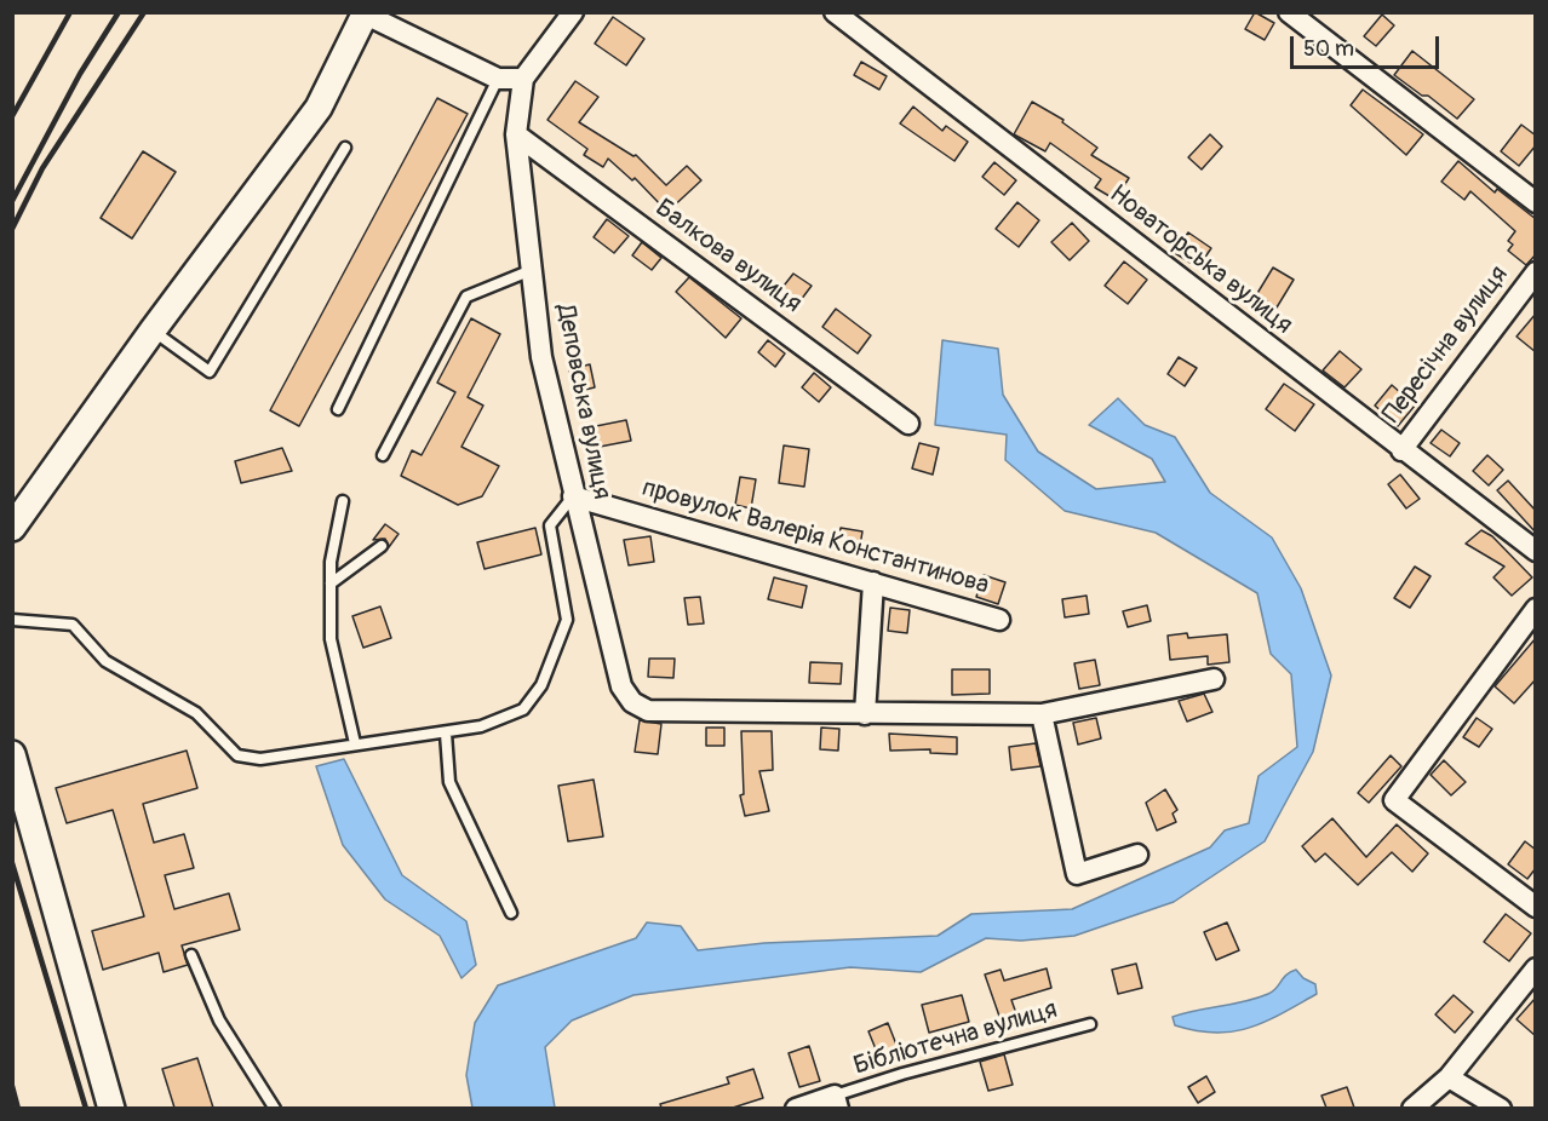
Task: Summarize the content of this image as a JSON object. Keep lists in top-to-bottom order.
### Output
{
  "streets": {
    "street": [
      "Балкова вулиця",
      "Новаторська вулиця",
      "Пересічна вулиця",
      "Деповська вулиця",
      "провулок Валерія Константинова"
    ],
    "lane": ["Бібліотечна вулиця"]
  },
  "crossings": [
    ["Балкова вулиця", "Деповська вулиця"],
    ["Новаторська вулиця", "Пересічна вулиця"],
    ["Деповська вулиця", "провулок Валерія Константинова"]
  ],
  "scale_bar": "50 m"
}
